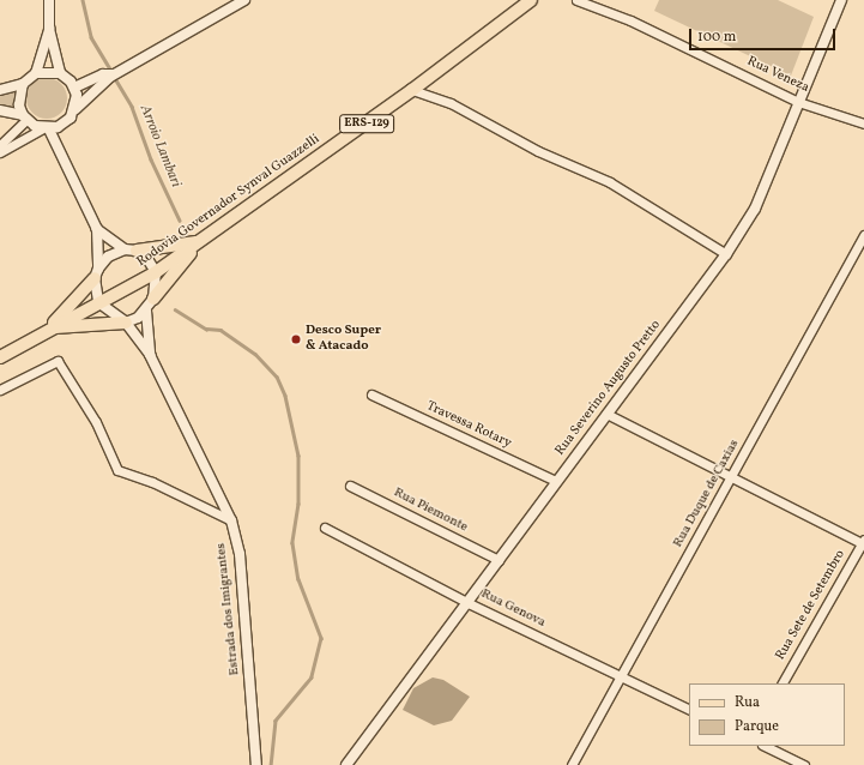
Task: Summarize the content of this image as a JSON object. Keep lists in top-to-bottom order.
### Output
{
  "streets": {
    "main road": ["ERS-129", "Rodovia Governador Synval Guazzelli"],
    "street": [
      "Rua Veneza",
      "Rua Severino Augusto Pretto",
      "Travessa Rotary",
      "Rua Duque de Caxias",
      "Rua Piemonte",
      "Rua Sete de Setembro",
      "Estrada dos Imigrantes",
      "Rua Genova"
    ]
  },
  "crossings": [
    ["Rua Veneza", "Rua Severino Augusto Pretto"],
    ["Rua Severino Augusto Pretto", "Travessa Rotary"],
    ["Rua Severino Augusto Pretto", "Rua Piemonte"],
    ["Rua Severino Augusto Pretto", "Rua Genova"],
    ["Rua Duque de Caxias", "Rua Genova"]
  ],
  "water": ["Arroio Lambari"],
  "places": ["Desco Super & Atacado"],
  "legend": ["Rua", "Parque"],
  "scale_bar": "100 m"
}
